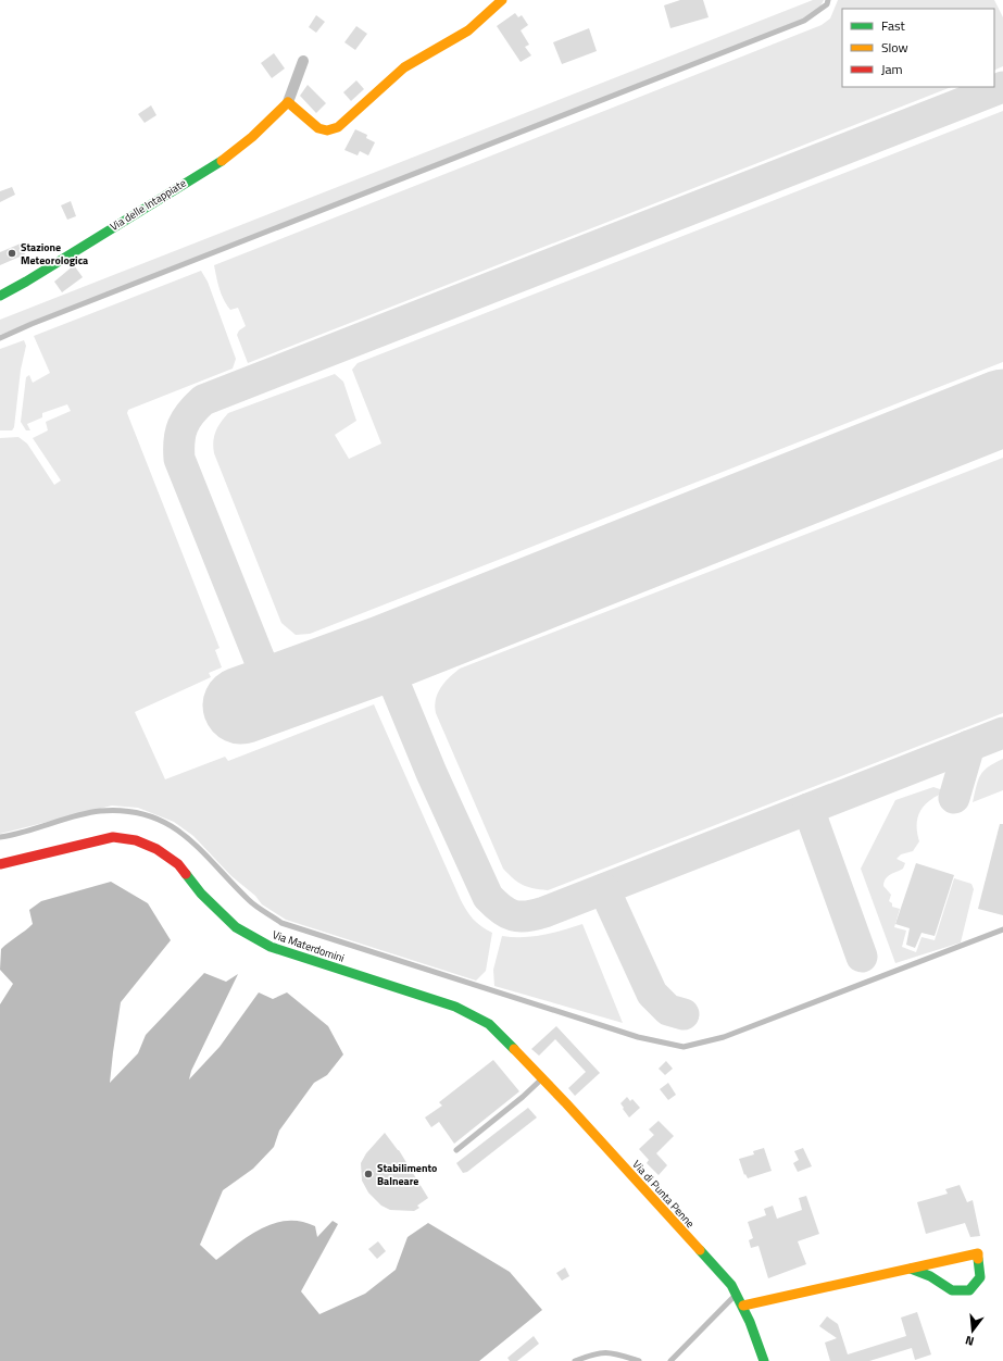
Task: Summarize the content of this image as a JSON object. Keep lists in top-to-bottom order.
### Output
{
  "streets": {
    "street": ["Via delle Intappiate", "Via Materdomini", "Via di Punta Penne"]
  },
  "crossings": [
    ["Via Materdomini", "Via di Punta Penne"]
  ],
  "places": ["Stazione Meteorologica", "Stabilimento Balneare"],
  "legend": ["Fast", "Slow", "Jam"],
  "north": "bottom"
}
